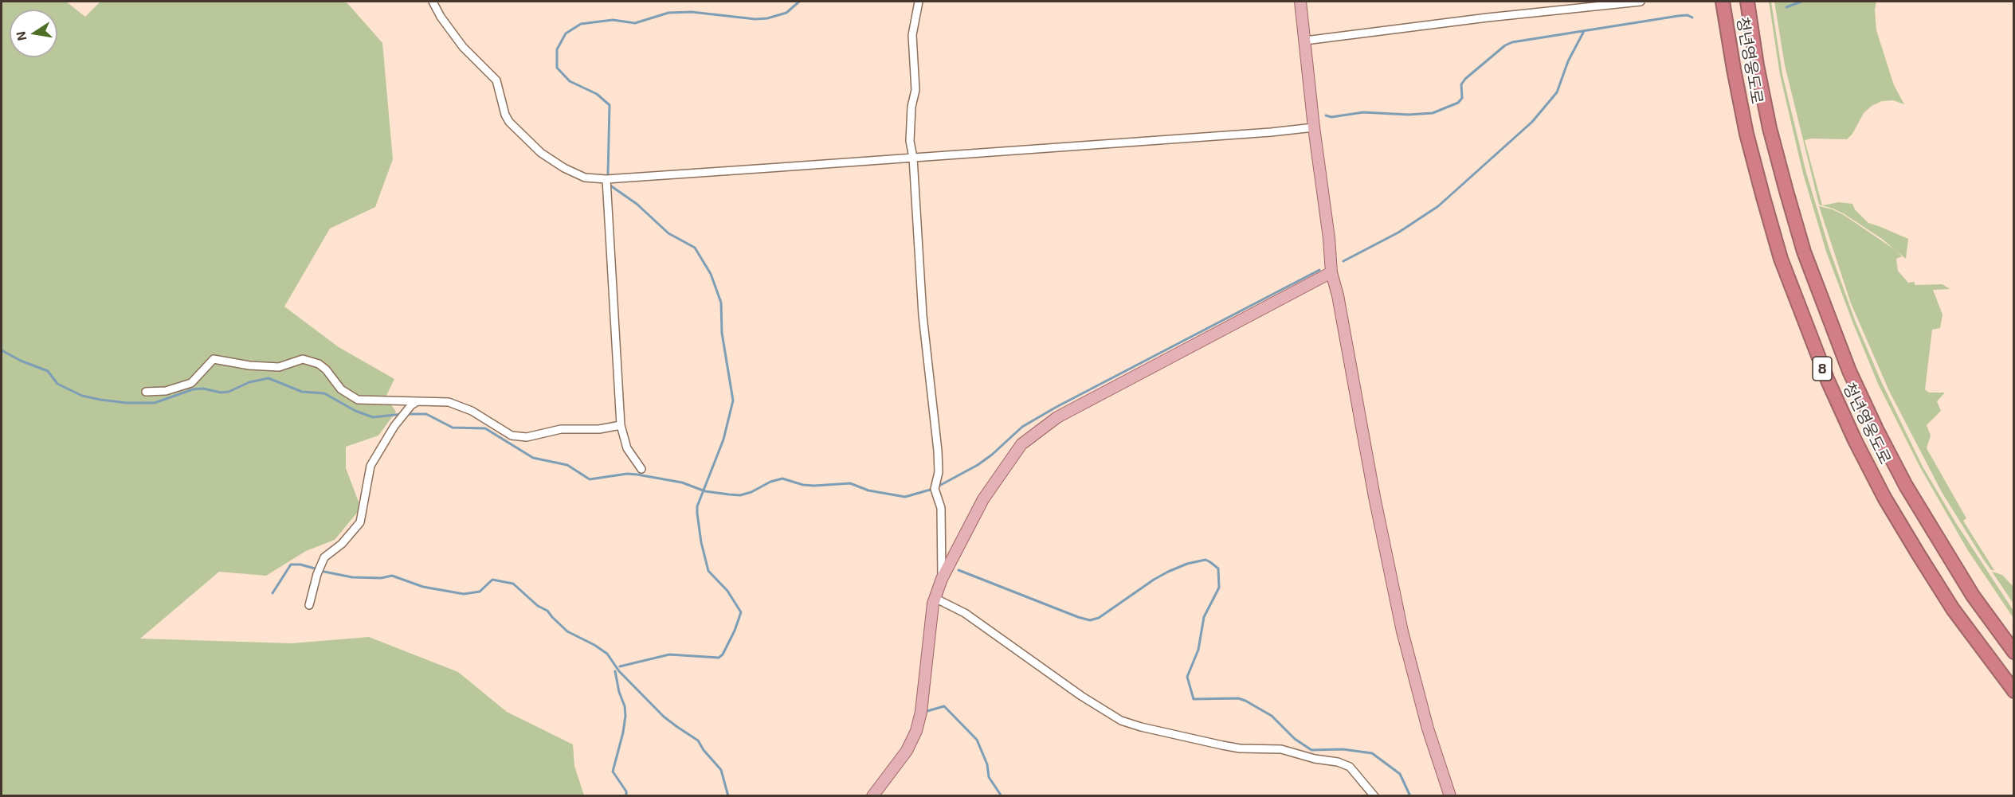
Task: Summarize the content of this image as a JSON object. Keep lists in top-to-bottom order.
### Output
{
  "streets": {
    "highway": ["청년영웅도로", "8"]
  },
  "north": "left"
}
